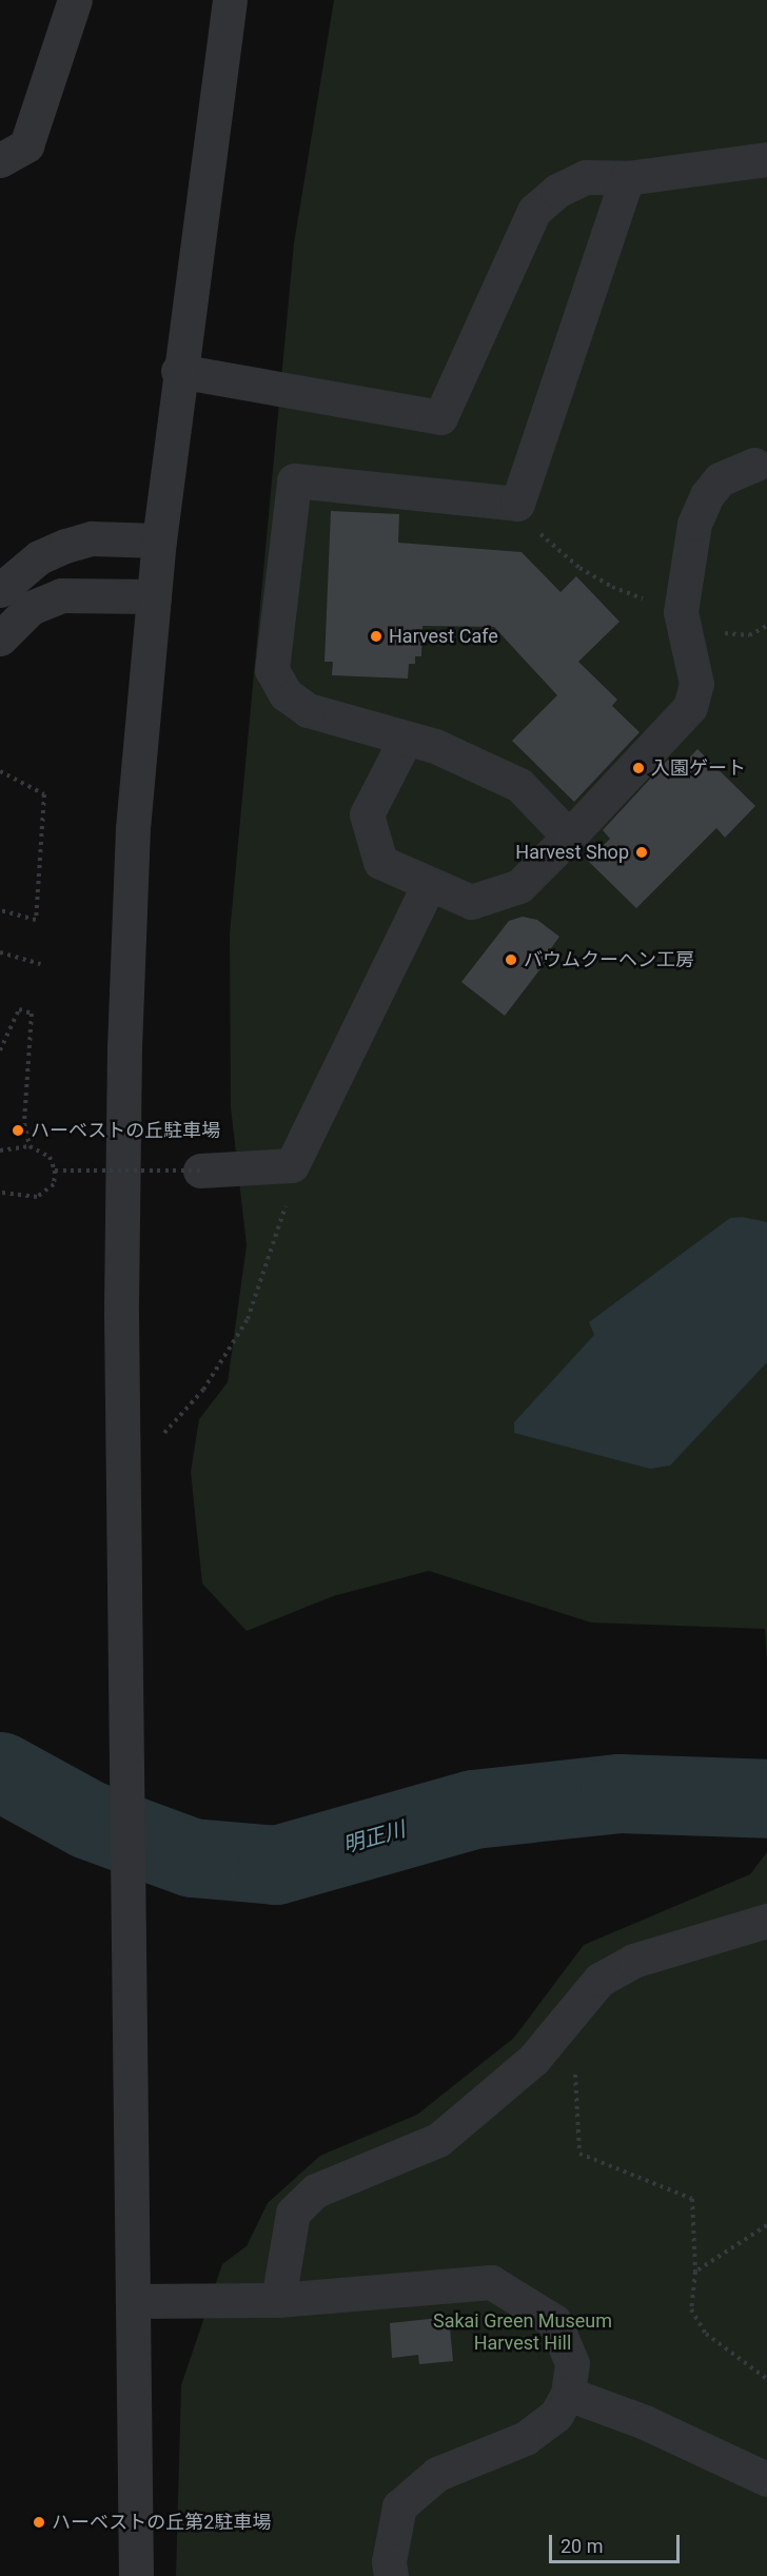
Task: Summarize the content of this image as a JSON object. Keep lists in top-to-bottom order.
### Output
{
  "water": ["明正川"],
  "parks": ["Sakai Green Museum Harvest Hill"],
  "places": [
    "Harvest Cafe",
    "入園ゲート",
    "Harvest Shop",
    "バウムクーヘン工房",
    "ハーベストの丘駐車場",
    "ハーベストの丘第2駐車場"
  ],
  "scale_bar": "20 m"
}
